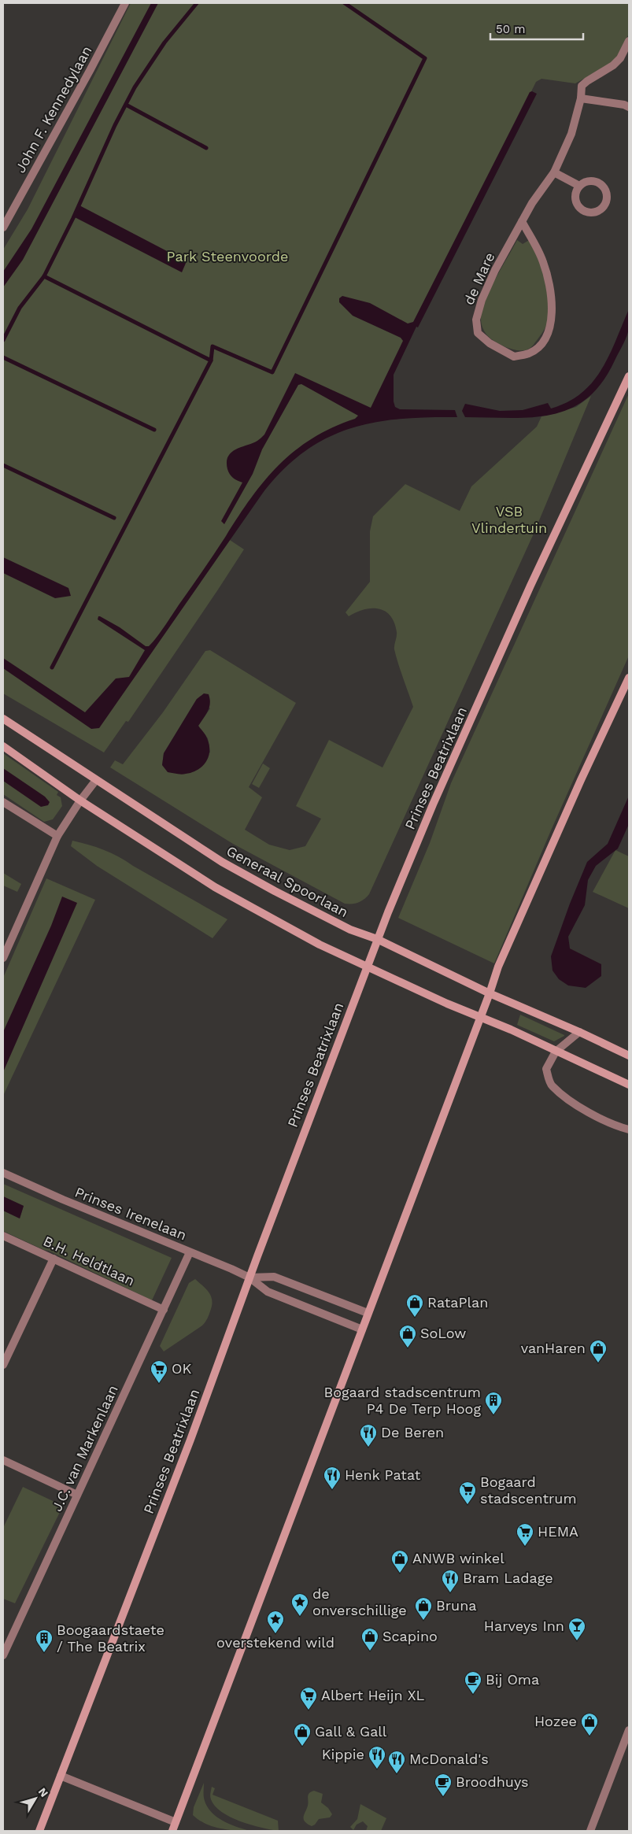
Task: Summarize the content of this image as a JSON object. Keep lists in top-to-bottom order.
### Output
{
  "streets": {
    "main road": ["Prinses Beatrixlaan", "Generaal Spoorlaan"],
    "street": [
      "John F. Kennedylaan",
      "de Mare",
      "Prinses Irenelaan",
      "B.H. Heldtlaan",
      "J.C. van Markenlaan"
    ]
  },
  "crossings": [
    ["Prinses Beatrixlaan", "Generaal Spoorlaan"],
    ["Prinses Beatrixlaan", "Prinses Irenelaan"],
    ["Prinses Irenelaan", "J.C. van Markenlaan"],
    ["B.H. Heldtlaan", "J.C. van Markenlaan"]
  ],
  "parks": ["Park Steenvoorde", "VSB Vlindertuin"],
  "places": {
    "shop": [
      "RataPlan",
      "SoLow",
      "vanHaren",
      "ANWB winkel",
      "Bruna",
      "Scapino",
      "Hozee",
      "Gall & Gall"
    ],
    "supermarket": [
      "OK",
      "Bogaard stadscentrum",
      "HEMA",
      "Albert Heijn XL"
    ],
    "building": ["Bogaard stadscentrum P4 De Terp Hoog", "Boogaardstaete / The Beatrix"],
    "restaurant": [
      "De Beren",
      "Henk Patat",
      "Bram Ladage",
      "Kippie",
      "McDonald's"
    ],
    "place": ["de onverschillige", "overstekend wild"],
    "bar": ["Harveys Inn"],
    "cafe": ["Bij Oma", "Broodhuys"]
  },
  "scale_bar": "50 m",
  "north": "top right"
}
